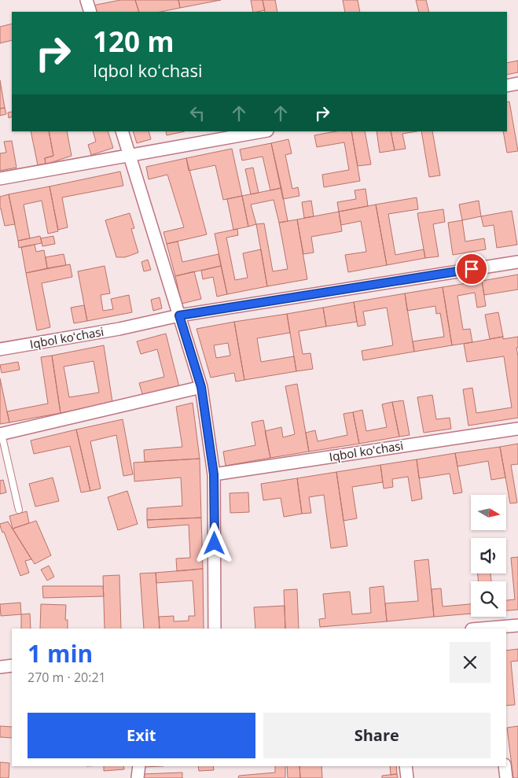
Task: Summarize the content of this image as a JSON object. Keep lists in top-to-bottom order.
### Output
{
  "streets": {
    "street": ["Iqbol koʻchasi"]
  },
  "north": "right",
  "page": {
    "turn": ["120 m", "Iqbol koʻchasi"],
    "heading": ["1 min", "270 m · 20:21"],
    "buttons": ["Exit", "Share"]
  }
}
